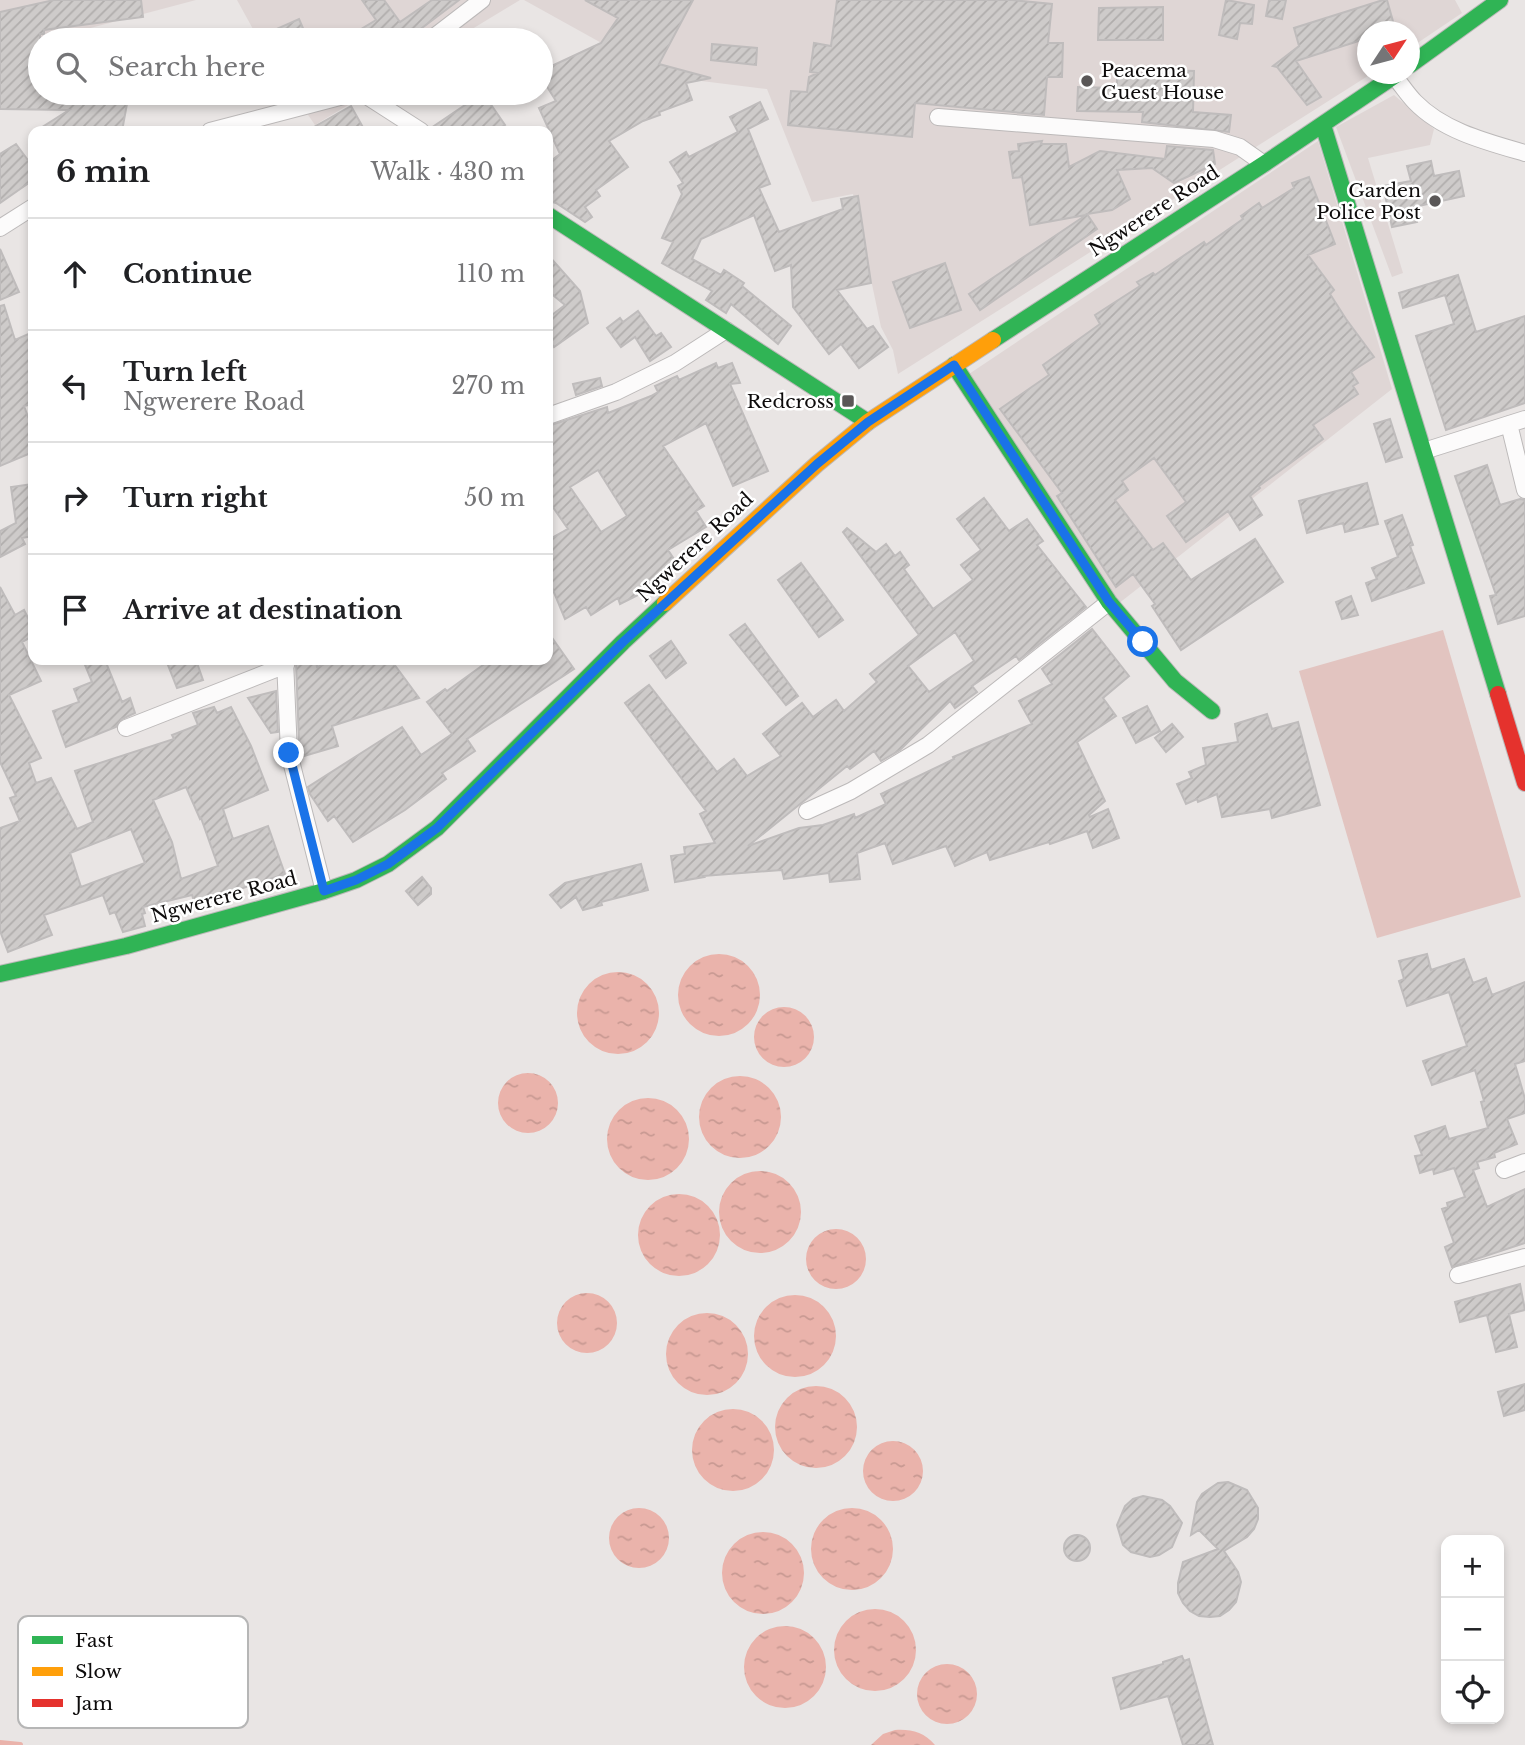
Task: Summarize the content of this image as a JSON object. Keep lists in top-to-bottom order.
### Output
{
  "streets": {
    "street": ["Ngwerere Road"]
  },
  "places": {
    "other": ["Peacema Guest House", "Garden Police Post"],
    "transit": ["Redcross"]
  },
  "legend": ["Fast", "Slow", "Jam"],
  "north": "top right",
  "page": {
    "search": "Search here",
    "heading": ["6 min", "Walk · 430 m"],
    "list": [
      ["Continue", "110 m"],
      ["Turn left", "Ngwerere Road", "270 m"],
      ["Turn right", "50 m"],
      "Arrive at destination"
    ],
    "map_buttons": ["+", "−"]
  }
}
